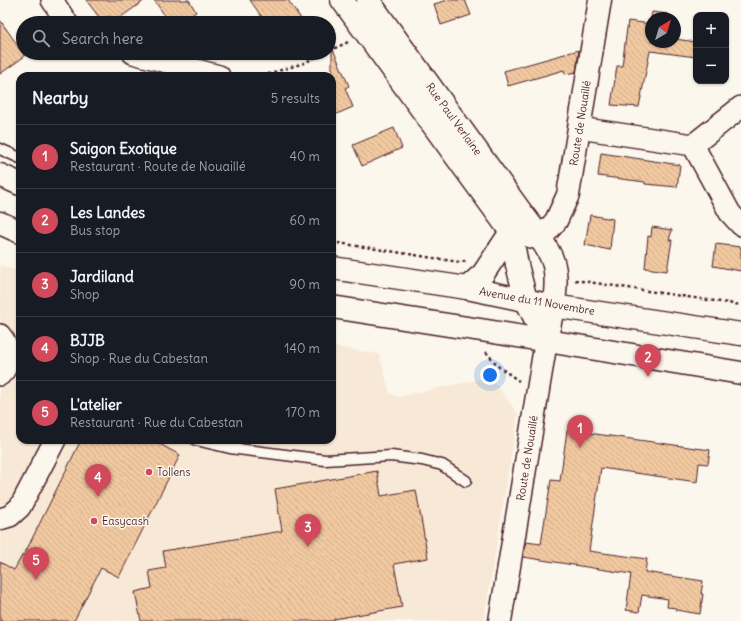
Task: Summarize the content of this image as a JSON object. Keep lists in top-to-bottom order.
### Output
{
  "streets": {
    "street": ["Rue Paul Verlaine", "Route de Nouaillé", "Avenue du 11 Novembre"]
  },
  "crossings": [
    ["Rue Paul Verlaine", "Route de Nouaillé"],
    ["Rue Paul Verlaine", "Avenue du 11 Novembre"]
  ],
  "places": ["Tollens", "Easycash"],
  "north": "top right",
  "page": {
    "map_buttons": ["+", "−"],
    "search": "Search here",
    "heading": ["Nearby", "5 results"],
    "list": [
      {
        "mark": "1",
        "name": "Saigon Exotique",
        "note": "Restaurant · Route de Nouaillé",
        "value": "40 m"
      },
      {
        "mark": "2",
        "name": "Les Landes",
        "note": "Bus stop",
        "value": "60 m"
      },
      {
        "mark": "3",
        "name": "Jardiland",
        "note": "Shop",
        "value": "90 m"
      },
      {
        "mark": "4",
        "name": "BJJB",
        "note": "Shop · Rue du Cabestan",
        "value": "140 m"
      },
      {
        "mark": "5",
        "name": "L'atelier",
        "note": "Restaurant · Rue du Cabestan",
        "value": "170 m"
      }
    ],
    "pins": [
      "2",
      "1",
      "4",
      "3",
      "5"
    ]
  }
}
